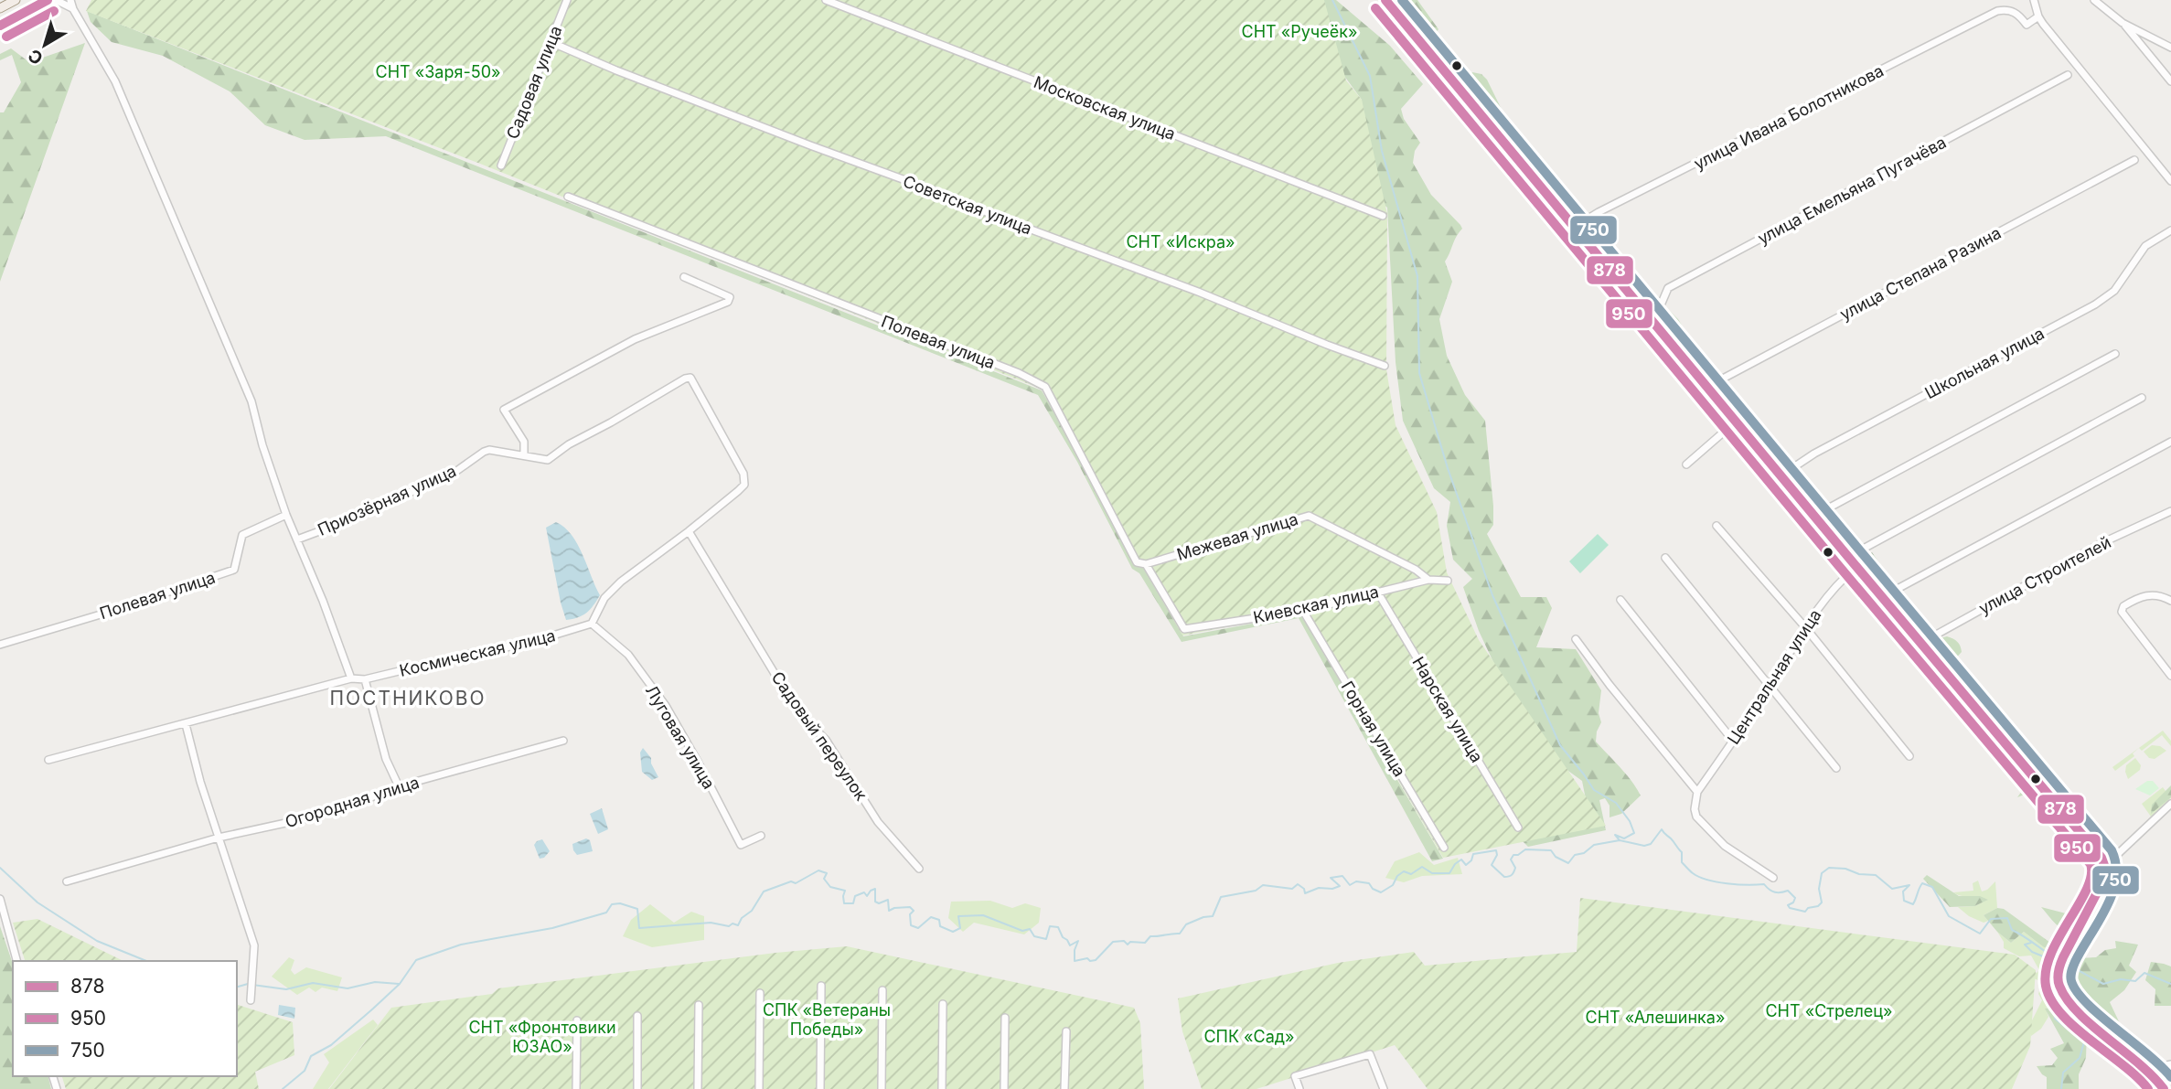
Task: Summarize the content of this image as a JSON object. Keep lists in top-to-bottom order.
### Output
{
  "streets": {
    "street": [
      "Садовая улица",
      "Московская улица",
      "улица Ивана Болотникова",
      "улица Емельяна Пугачёва",
      "Советская улица",
      "улица Степана Разина",
      "Полевая улица",
      "Школьная улица",
      "Приозёрная улица",
      "Межевая улица",
      "улица Строителей",
      "Киевская улица",
      "Космическая улица",
      "Центральная улица",
      "Нарская улица",
      "Горная улица",
      "Садовый переулок",
      "Луговая улица",
      "Огородная улица"
    ]
  },
  "crossings": [
    ["Садовая улица", "Советская улица"],
    ["Полевая улица", "Межевая улица"],
    ["Полевая улица", "Киевская улица"],
    ["Приозёрная улица", "Садовый переулок"],
    ["Межевая улица", "Киевская улица"],
    ["Киевская улица", "Нарская улица"],
    ["Киевская улица", "Горная улица"],
    ["Космическая улица", "Луговая улица"]
  ],
  "districts": ["ПОСТНИКОВО"],
  "parks": [
    "СНТ «Ручеёк»",
    "СНТ «Заря-50»",
    "СНТ «Искра»",
    "СПК «Ветераны Победы»",
    "СНТ «Стрелец»",
    "СНТ «Алешинка»",
    "СНТ «Фронтовики ЮЗАО»",
    "СПК «Сад»"
  ],
  "lines": ["transit line 878", "transit line 750", "transit line 950"],
  "legend": ["878", "950", "750"],
  "north": "bottom left"
}
